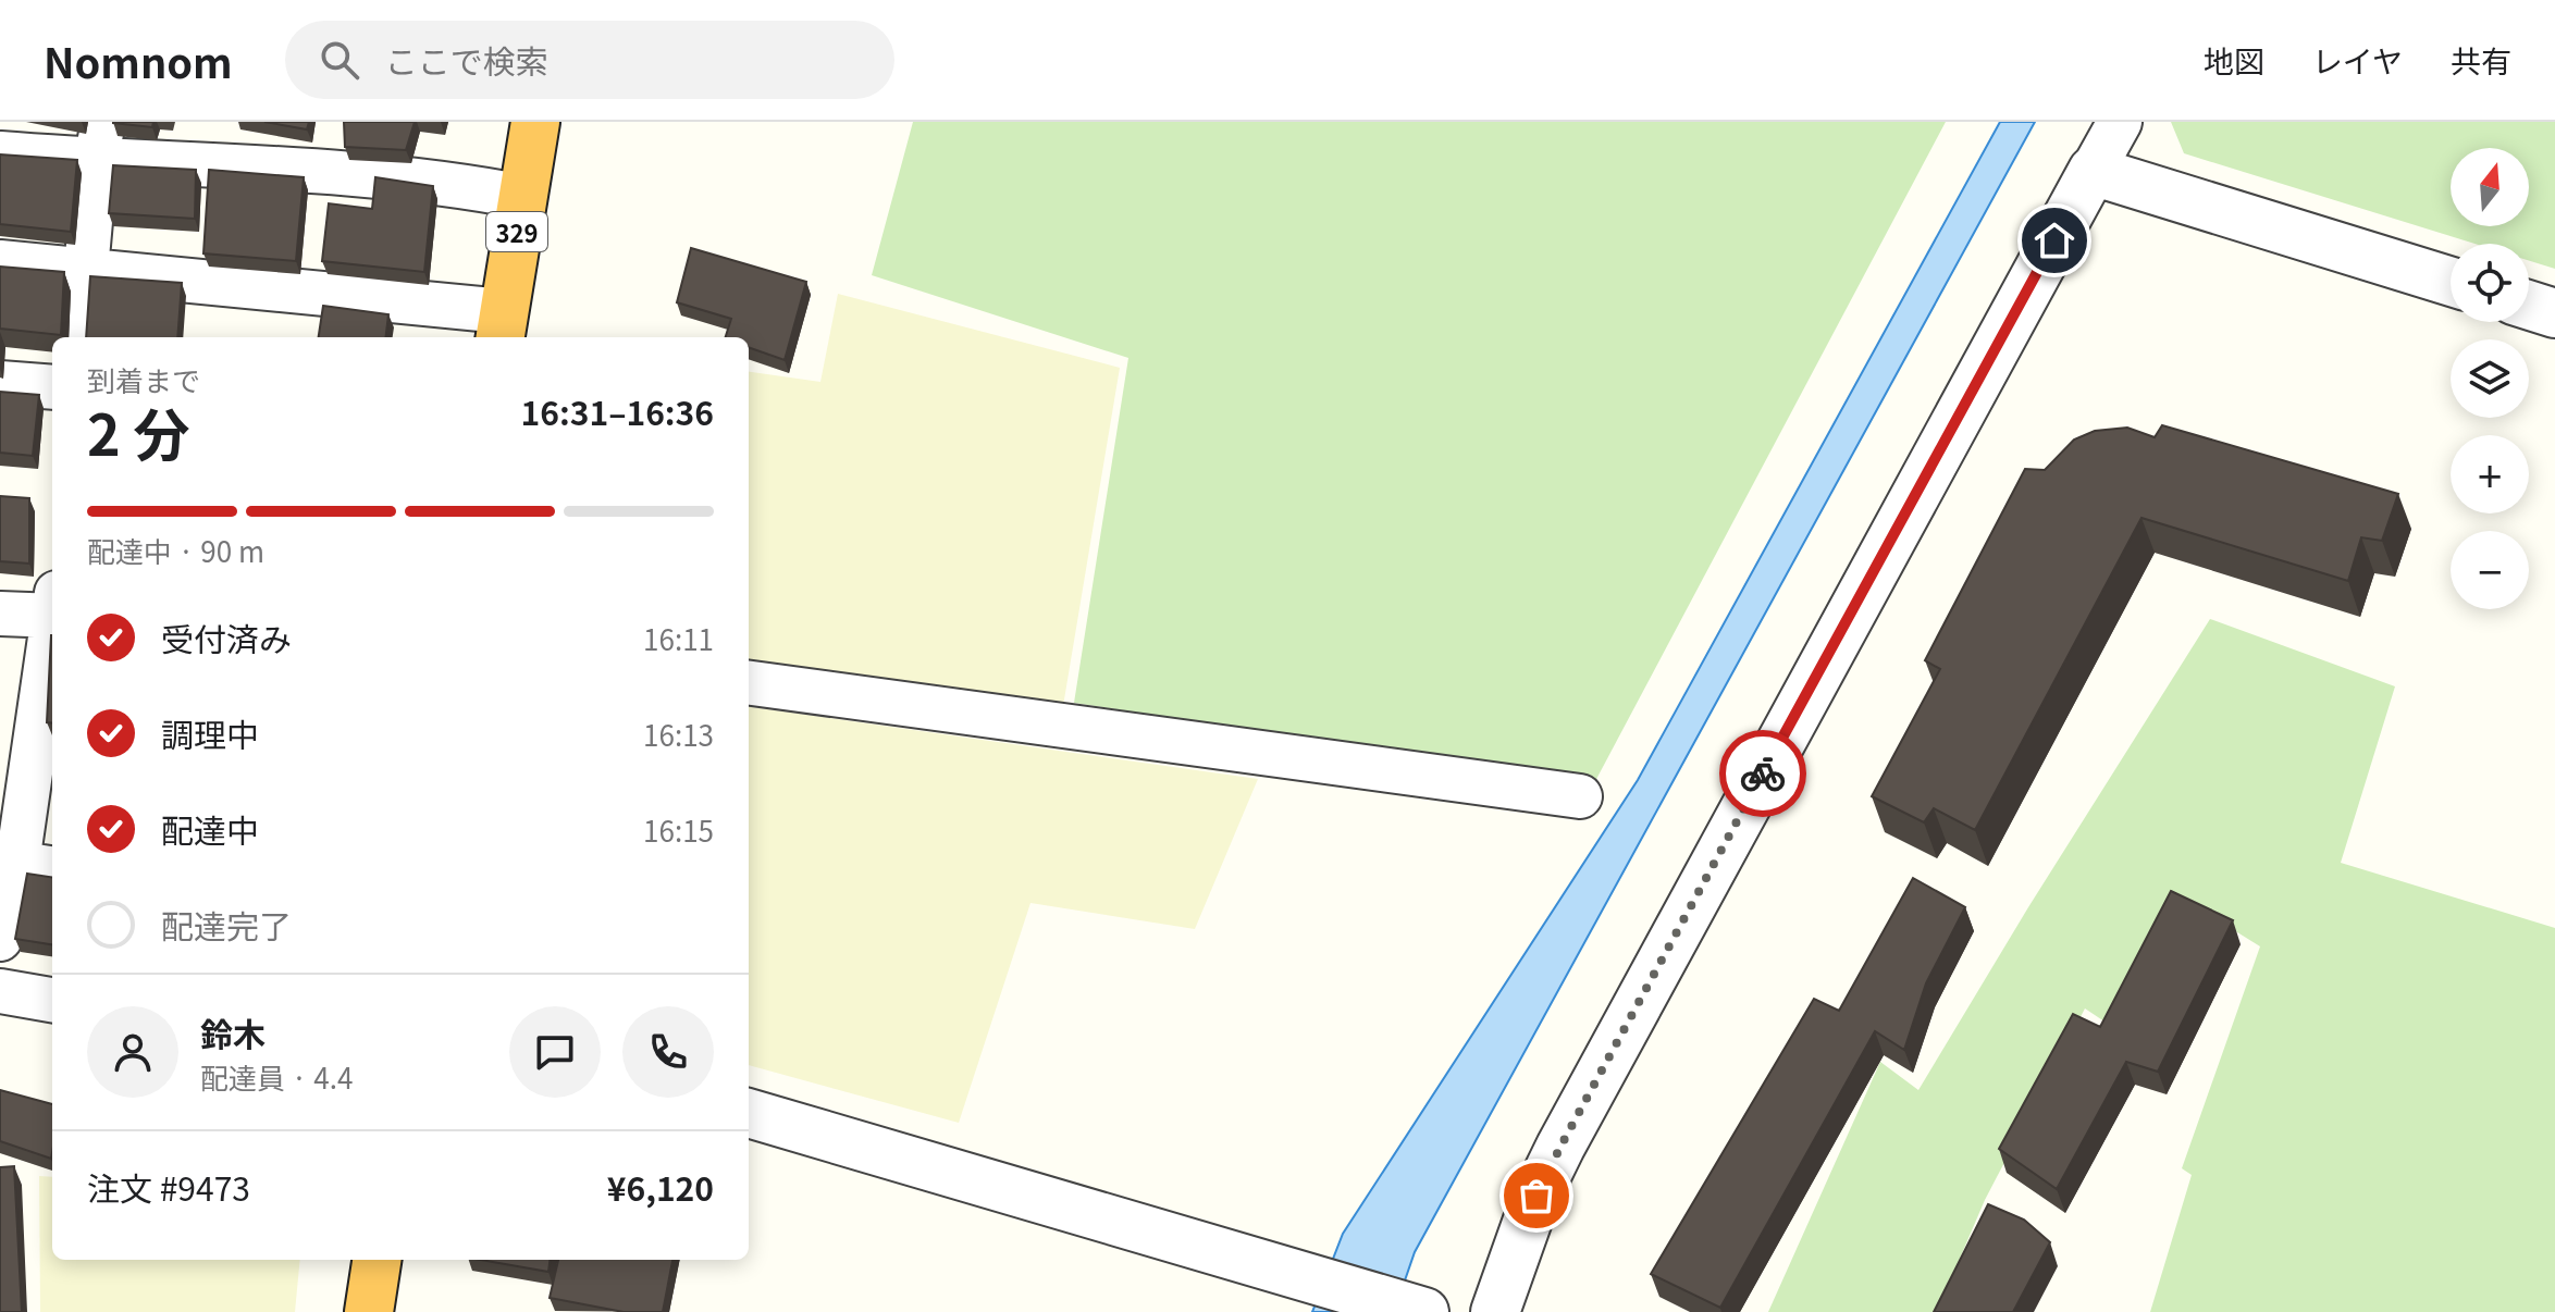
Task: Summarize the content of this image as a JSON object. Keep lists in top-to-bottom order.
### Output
{
  "streets": {
    "highway": ["329"]
  },
  "north": "top",
  "page": {
    "header": "Nomnom",
    "search": "ここで検索",
    "nav": ["地図", "レイヤ", "共有"],
    "map_buttons": ["+", "−"],
    "heading": ["2 分", "到着まで", "16:31–16:36"],
    "panel": [
      "鈴木",
      "配達員 · 4.4",
      "注文 #9473",
      "¥6,120"
    ],
    "bar": "配達中 · 90 m",
    "list": [
      ["受付済み", "16:11"],
      ["調理中", "16:13"],
      ["配達中", "16:15"],
      "配達完了"
    ]
  }
}
